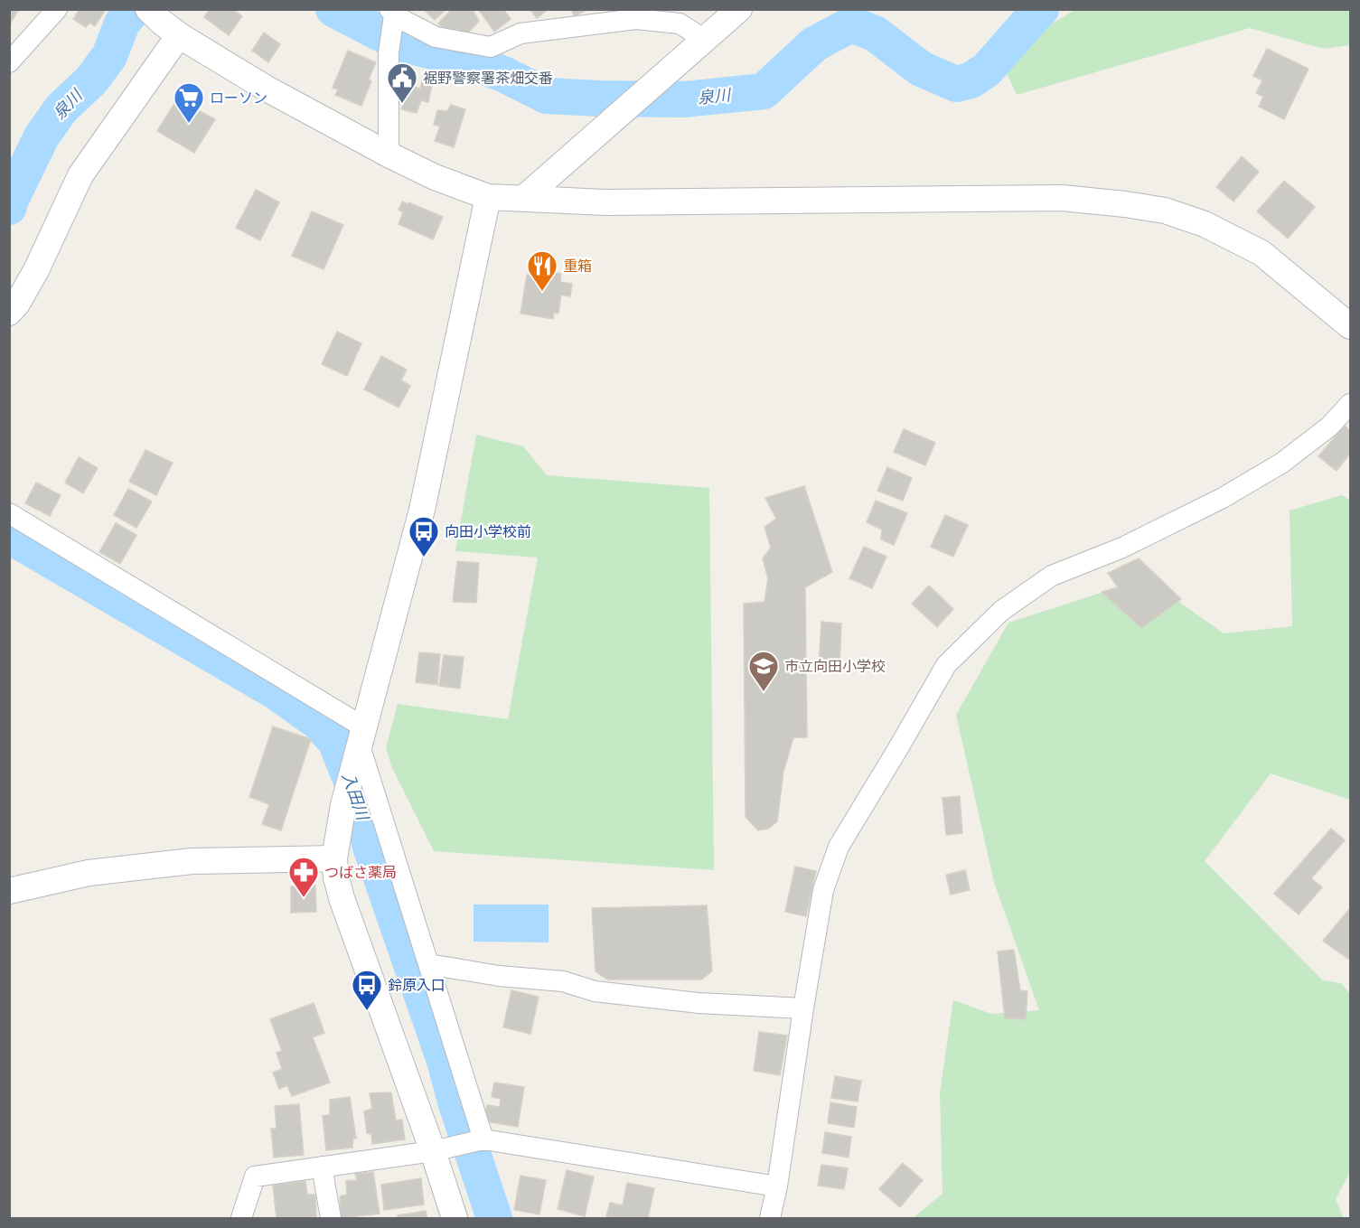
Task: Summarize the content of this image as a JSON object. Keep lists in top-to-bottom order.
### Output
{
  "water": ["泉川", "入田川"],
  "places": {
    "public building": ["裾野警察署茶畑交番"],
    "supermarket": ["ローソン"],
    "restaurant": ["重箱"],
    "bus stop": ["向田小学校前", "鈴原入口"],
    "school or university": ["市立向田小学校"],
    "pharmacy": ["つばさ薬局"]
  }
}
